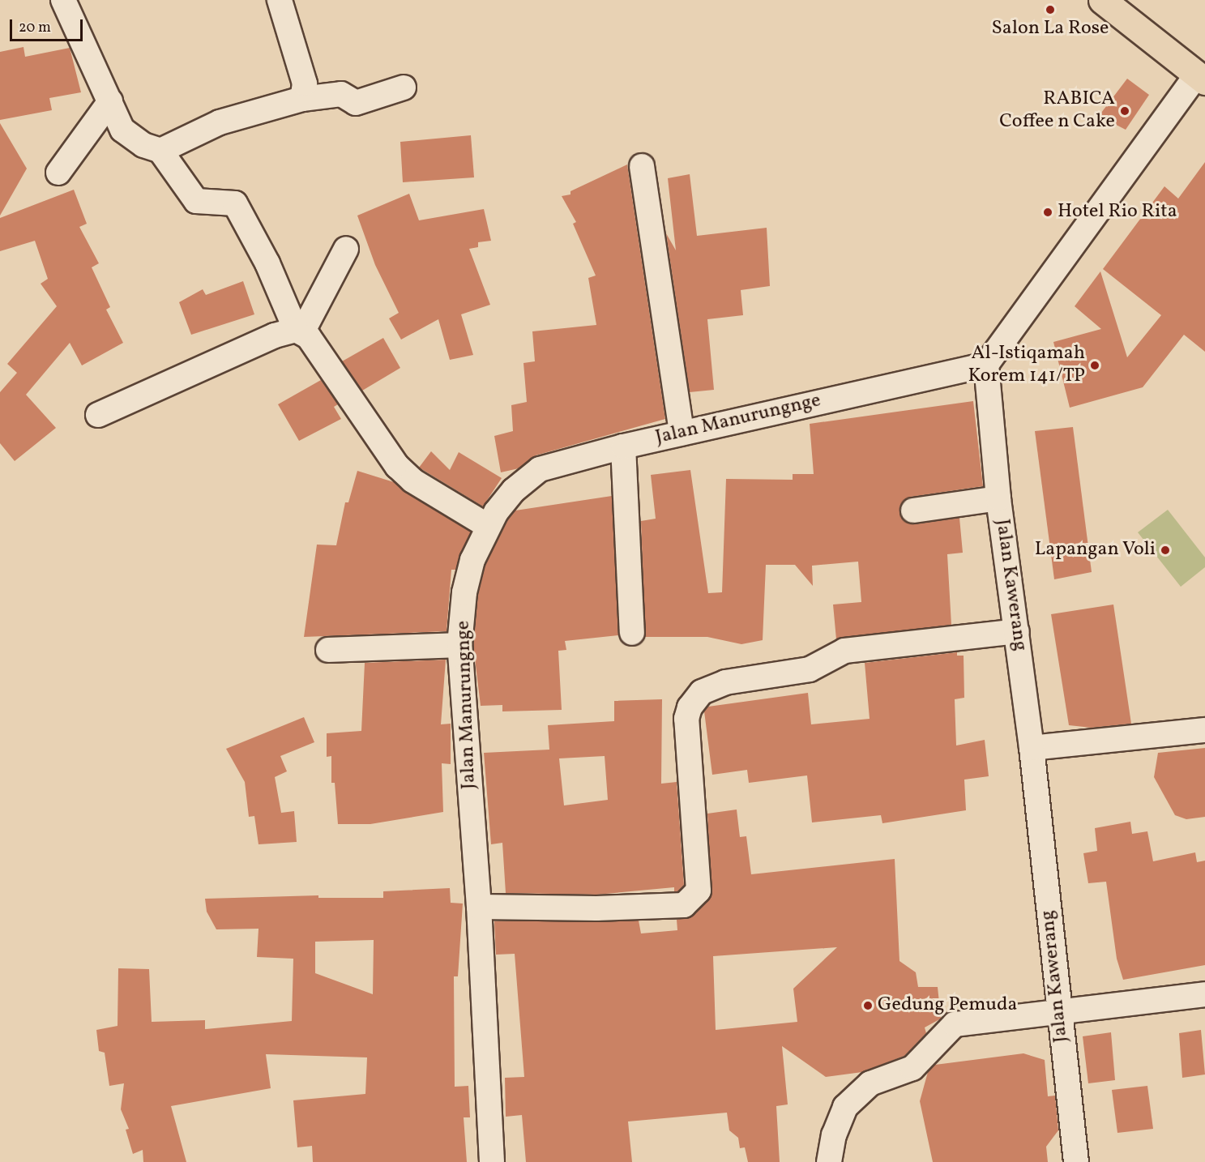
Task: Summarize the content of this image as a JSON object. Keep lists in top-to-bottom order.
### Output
{
  "streets": {
    "street": ["Jalan Manurungnge", "Jalan Kawerang"]
  },
  "crossings": [
    ["Jalan Manurungnge", "Jalan Kawerang"]
  ],
  "places": [
    "Salon La Rose",
    "RABICA Coffee n Cake",
    "Hotel Rio Rita",
    "Al-Istiqamah Korem 141/TP",
    "Lapangan Voli",
    "Gedung Pemuda"
  ],
  "scale_bar": "20 m"
}
